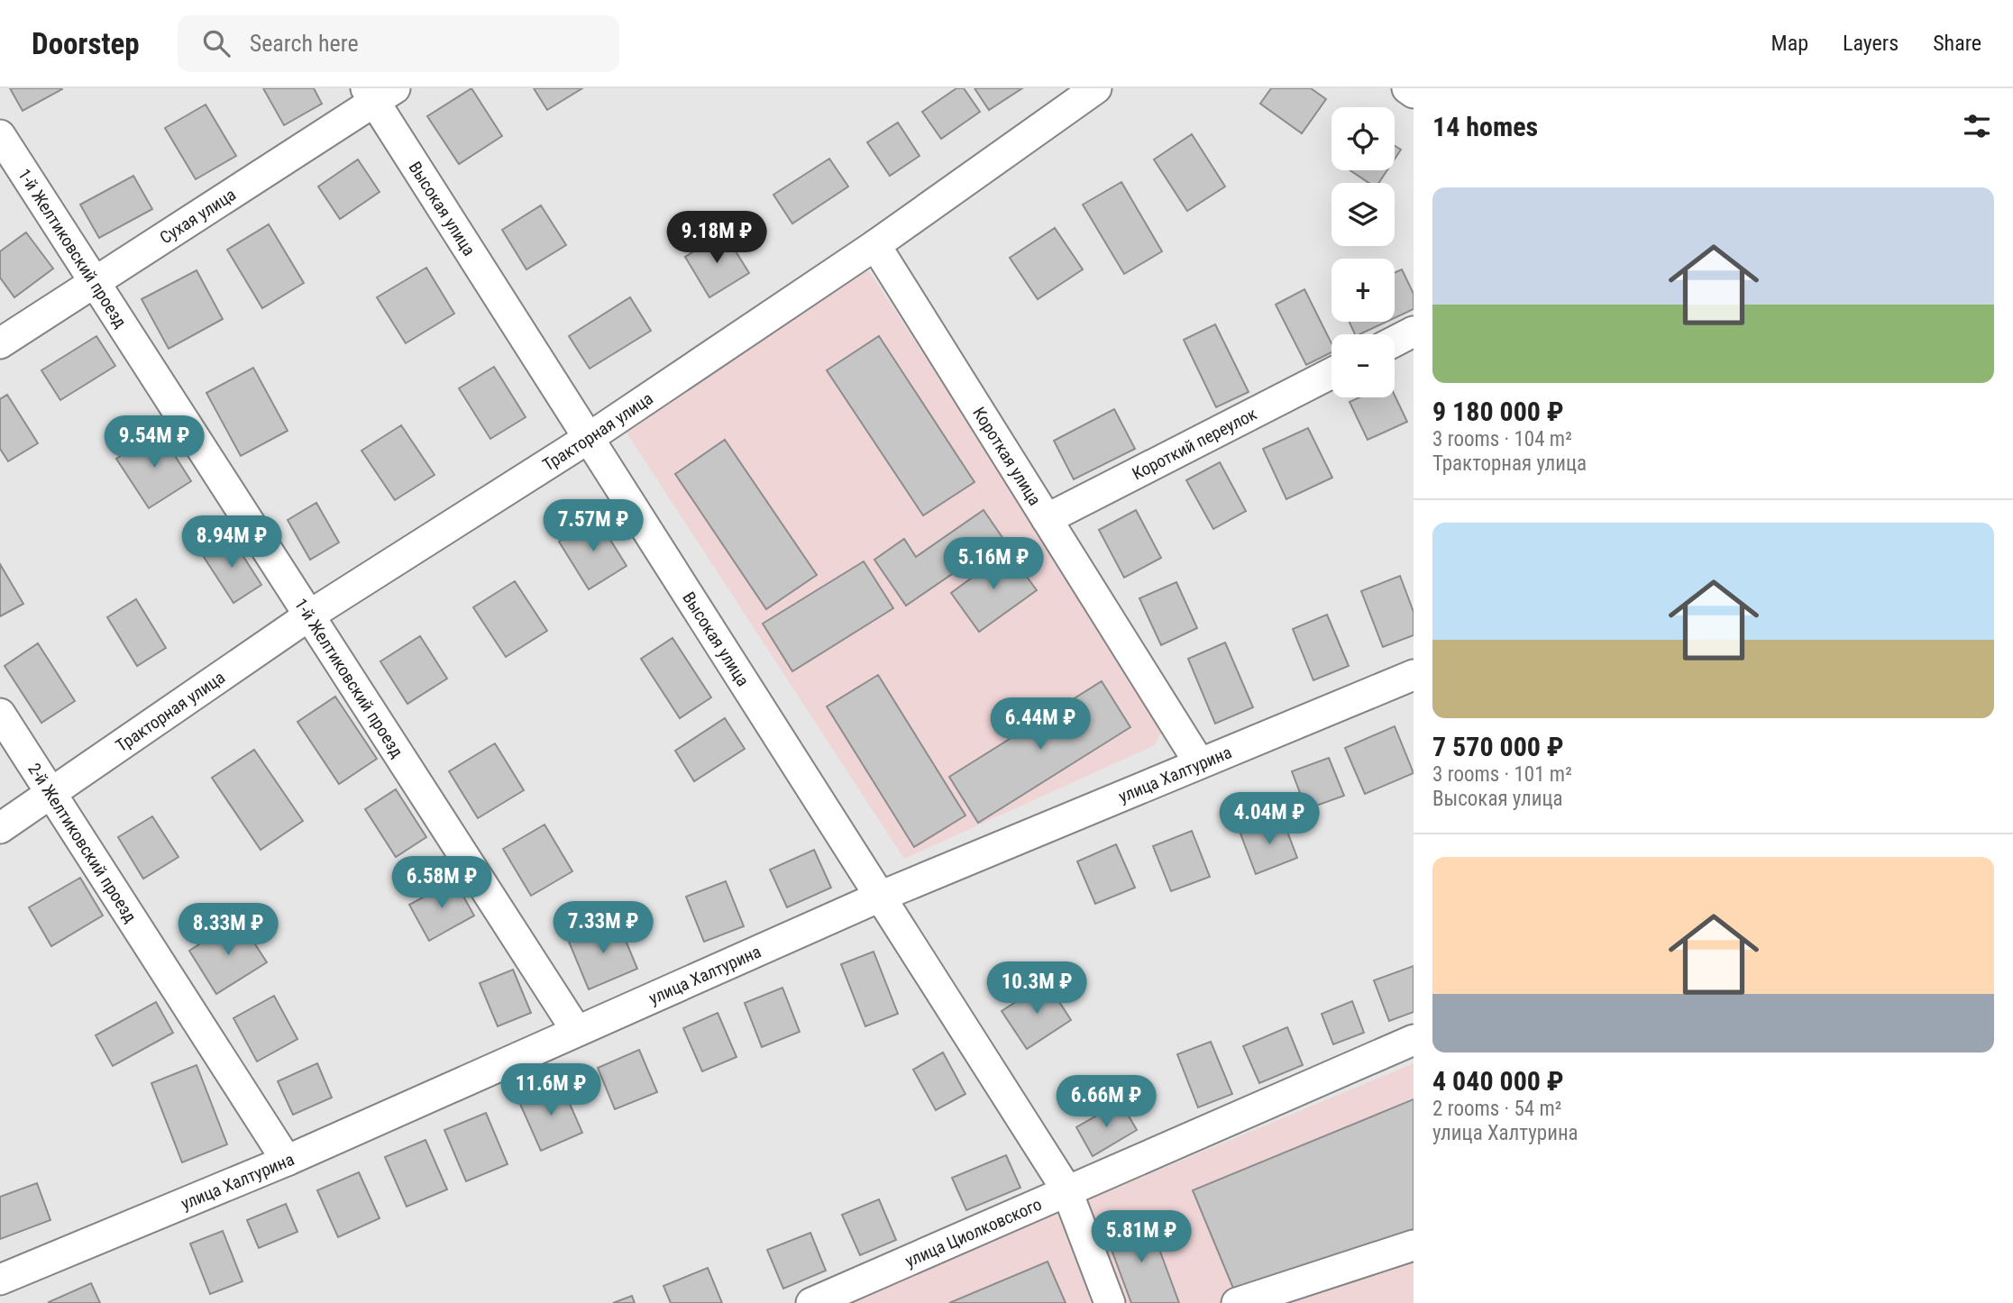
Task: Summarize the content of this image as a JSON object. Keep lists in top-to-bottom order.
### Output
{
  "streets": {
    "street": [
      "Высокая улица",
      "Сухая улица",
      "1-й Желтиковский проезд",
      "Тракторная улица",
      "Короткий переулок",
      "Короткая улица",
      "улица Халтурина",
      "2-й Желтиковский проезд",
      "улица Циолковского"
    ]
  },
  "crossings": [
    ["Высокая улица", "Сухая улица"],
    ["Высокая улица", "Тракторная улица"],
    ["Высокая улица", "улица Халтурина"],
    ["Высокая улица", "улица Циолковского"],
    ["Сухая улица", "1-й Желтиковский проезд"],
    ["1-й Желтиковский проезд", "Тракторная улица"],
    ["1-й Желтиковский проезд", "улица Халтурина"],
    ["Тракторная улица", "Короткая улица"],
    ["Тракторная улица", "2-й Желтиковский проезд"],
    ["Короткий переулок", "Короткая улица"],
    ["Короткая улица", "улица Халтурина"],
    ["улица Халтурина", "2-й Желтиковский проезд"]
  ],
  "page": {
    "header": "Doorstep",
    "search": "Search here",
    "nav": ["Map", "Layers", "Share"],
    "heading": "14 homes",
    "map_buttons": ["+", "−"],
    "list": [
      {
        "name": "9 180 000 ₽",
        "note": "3 rooms · 104 m² · Тракторная улица"
      },
      {
        "name": "7 570 000 ₽",
        "note": "3 rooms · 101 m² · Высокая улица"
      },
      {
        "name": "4 040 000 ₽",
        "note": "2 rooms · 54 m² · улица Халтурина"
      }
    ],
    "price": [
      "9.18M ₽",
      "9.54M ₽",
      "7.57M ₽",
      "8.94M ₽",
      "5.16M ₽",
      "6.44M ₽",
      "4.04M ₽",
      "6.58M ₽",
      "7.33M ₽",
      "8.33M ₽",
      "10.3M ₽",
      "11.6M ₽",
      "6.66M ₽",
      "5.81M ₽"
    ]
  }
}
